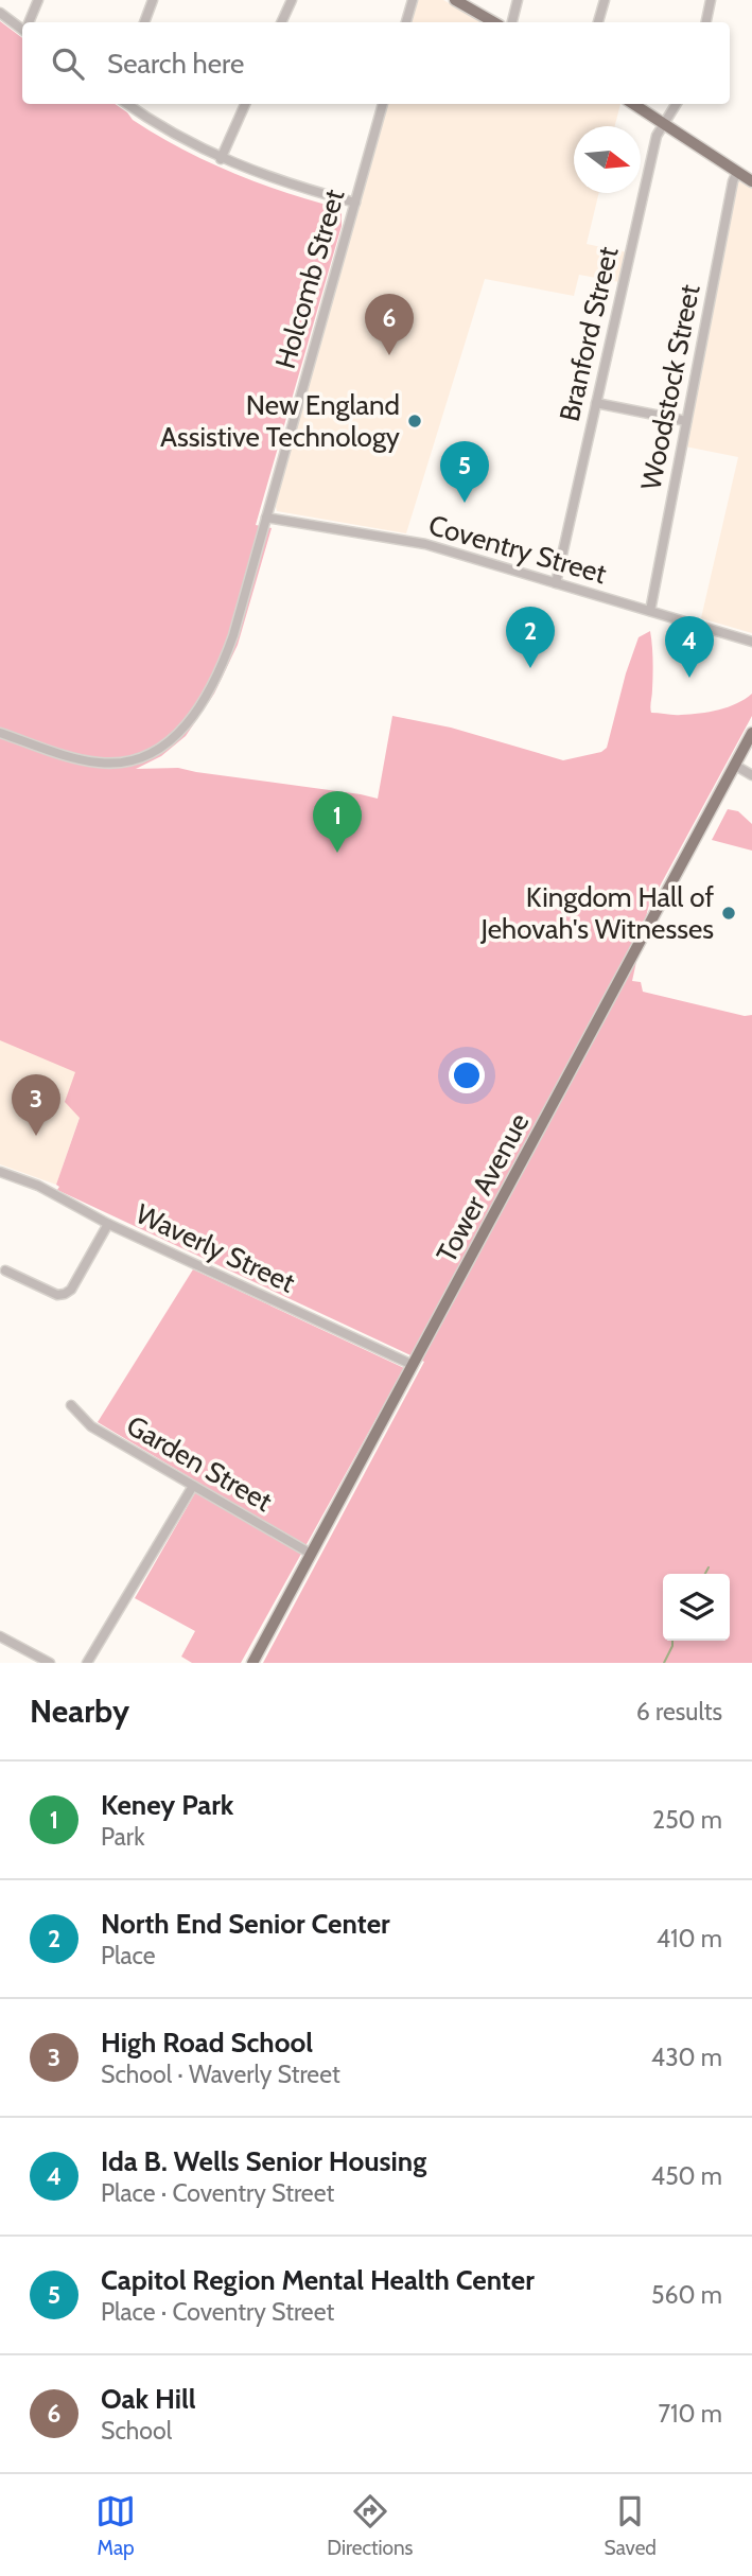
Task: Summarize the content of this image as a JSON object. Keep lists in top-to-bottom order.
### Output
{
  "streets": {
    "main road": ["Tower Avenue"],
    "street": [
      "Holcomb Street",
      "Branford Street",
      "Woodstock Street",
      "Coventry Street",
      "Waverly Street",
      "Garden Street"
    ]
  },
  "crossings": [
    ["Holcomb Street", "Coventry Street"],
    ["Branford Street", "Coventry Street"],
    ["Woodstock Street", "Coventry Street"],
    ["Tower Avenue", "Waverly Street"],
    ["Tower Avenue", "Garden Street"]
  ],
  "places": ["New England Assistive Technology", "Kingdom Hall of Jehovah's Witnesses"],
  "north": "right",
  "page": {
    "search": "Search here",
    "pins": [
      "6",
      "5",
      "2",
      "4",
      "1",
      "3"
    ],
    "heading": ["Nearby", "6 results"],
    "list": [
      {
        "mark": "1",
        "name": "Keney Park",
        "note": "Park",
        "value": "250 m"
      },
      {
        "mark": "2",
        "name": "North End Senior Center",
        "note": "Place",
        "value": "410 m"
      },
      {
        "mark": "3",
        "name": "High Road School",
        "note": "School · Waverly Street",
        "value": "430 m"
      },
      {
        "mark": "4",
        "name": "Ida B. Wells Senior Housing",
        "note": "Place · Coventry Street",
        "value": "450 m"
      },
      {
        "mark": "5",
        "name": "Capitol Region Mental Health Center",
        "note": "Place · Coventry Street",
        "value": "560 m"
      },
      {
        "mark": "6",
        "name": "Oak Hill",
        "note": "School",
        "value": "710 m"
      }
    ],
    "nav": ["Map", "Directions", "Saved"]
  }
}
